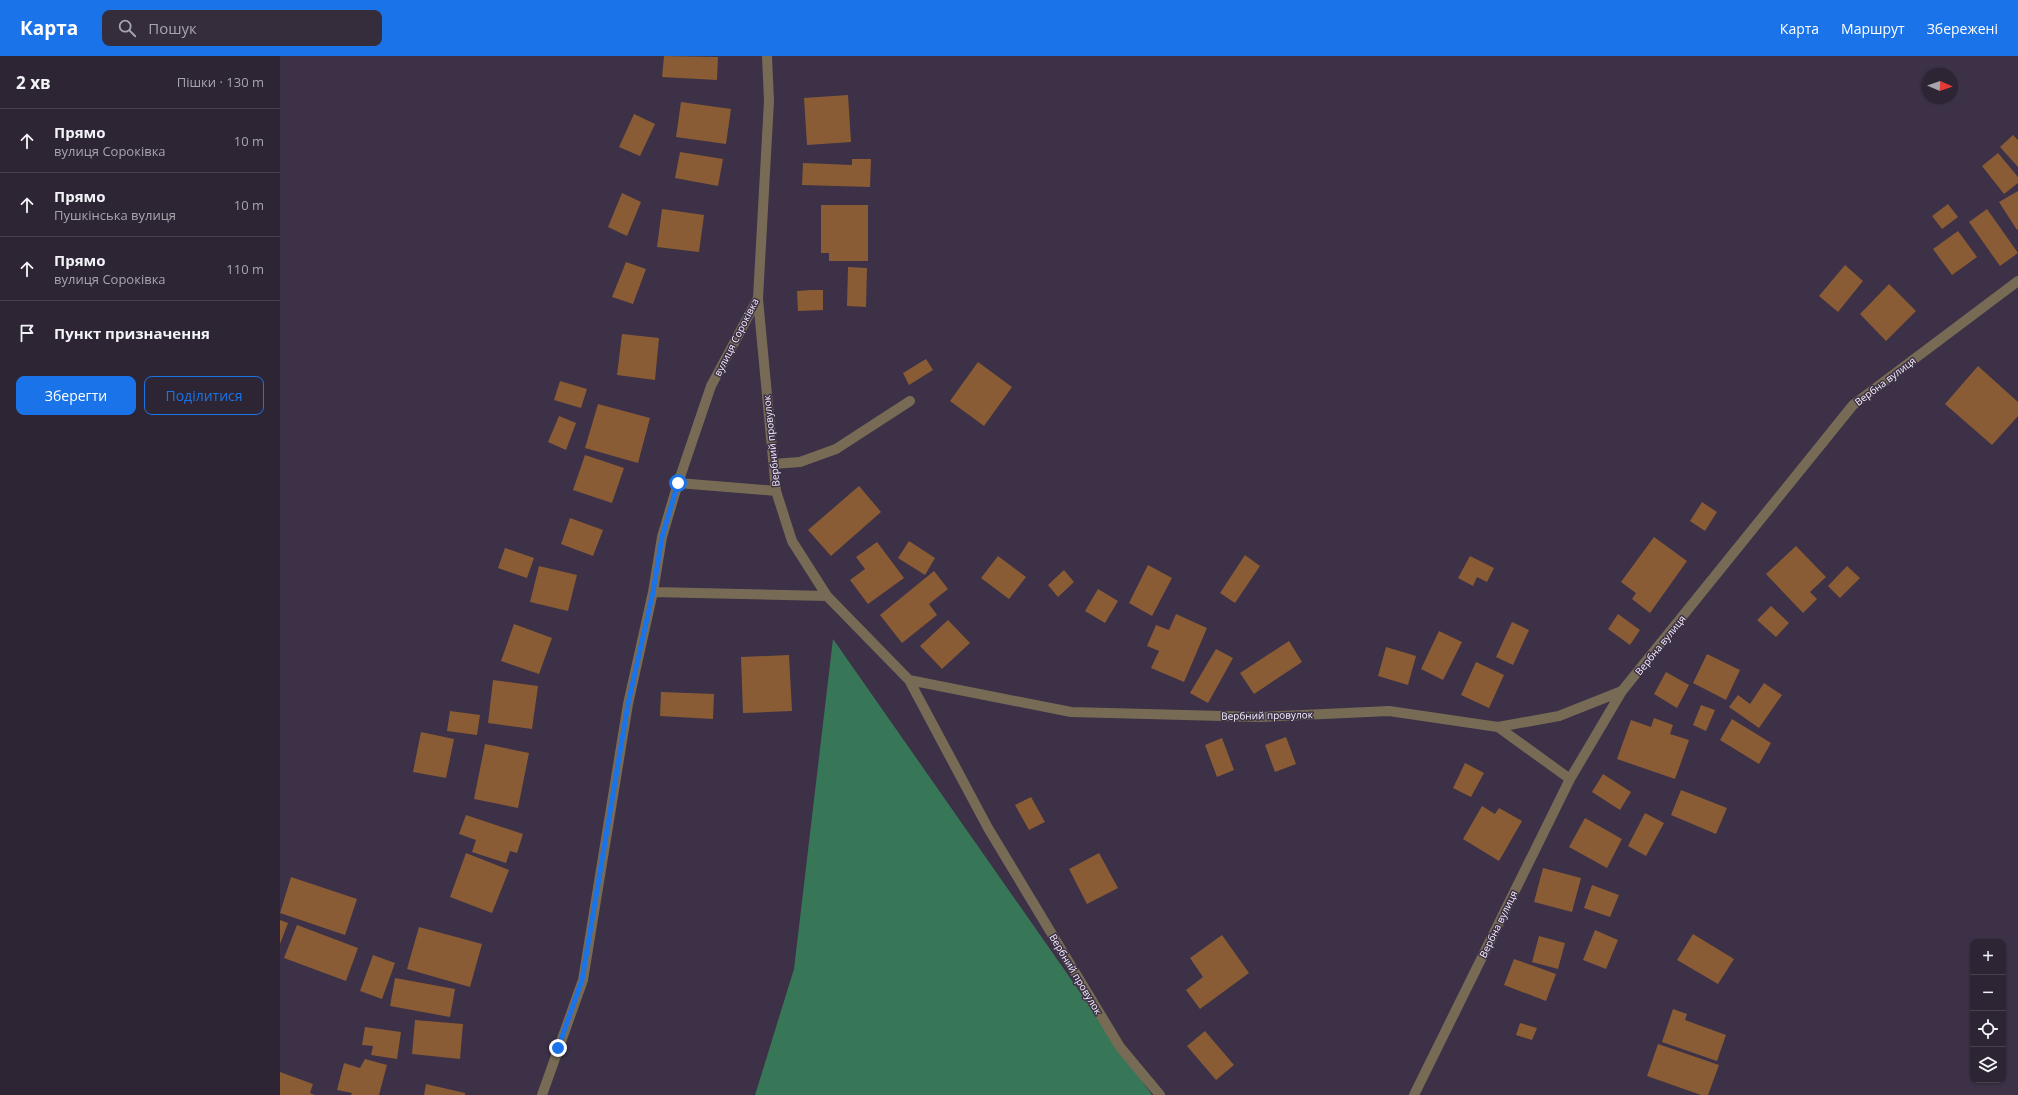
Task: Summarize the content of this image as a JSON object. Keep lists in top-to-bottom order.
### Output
{
  "streets": {
    "street": ["вулиця Сороківка", "Вербна вулиця", "Вербний провулок"]
  },
  "crossings": [
    ["вулиця Сороківка", "Вербний провулок"],
    ["Вербна вулиця", "Вербний провулок"]
  ],
  "north": "right",
  "page": {
    "header": "Карта",
    "search": "Пошук",
    "nav": ["Карта", "Маршрут", "Збережені"],
    "heading": ["2 хв", "Пішки · 130 m"],
    "list": [
      ["Прямо", "вулиця Сороківка", "10 m"],
      ["Прямо", "Пушкінська вулиця", "10 m"],
      ["Прямо", "вулиця Сороківка", "110 m"],
      "Пункт призначення"
    ],
    "buttons": ["Зберегти", "Поділитися"],
    "map_buttons": ["+", "−"]
  }
}
